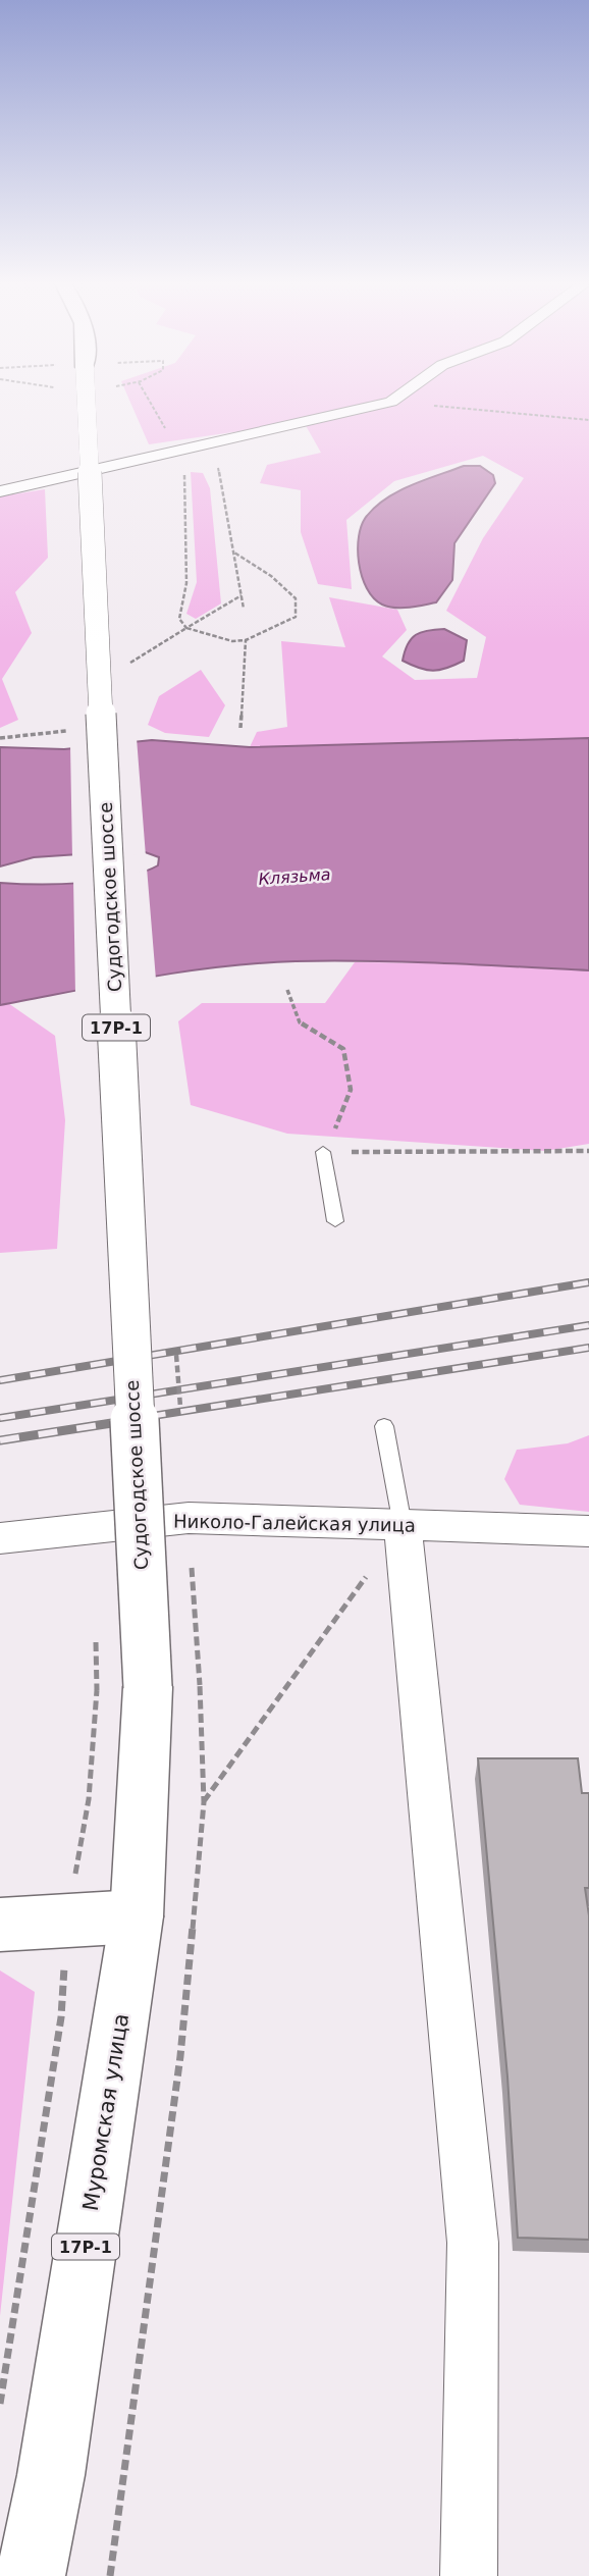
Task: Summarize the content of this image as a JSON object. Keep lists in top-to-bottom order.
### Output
{
  "streets": {
    "main road": ["Судогодское шоссе", "17Р-1", "Муромская улица"],
    "street": ["Николо-Галейская улица"]
  },
  "crossings": [
    ["Судогодское шоссе", "Муромская улица"]
  ],
  "water": ["Клязьма"]
}
